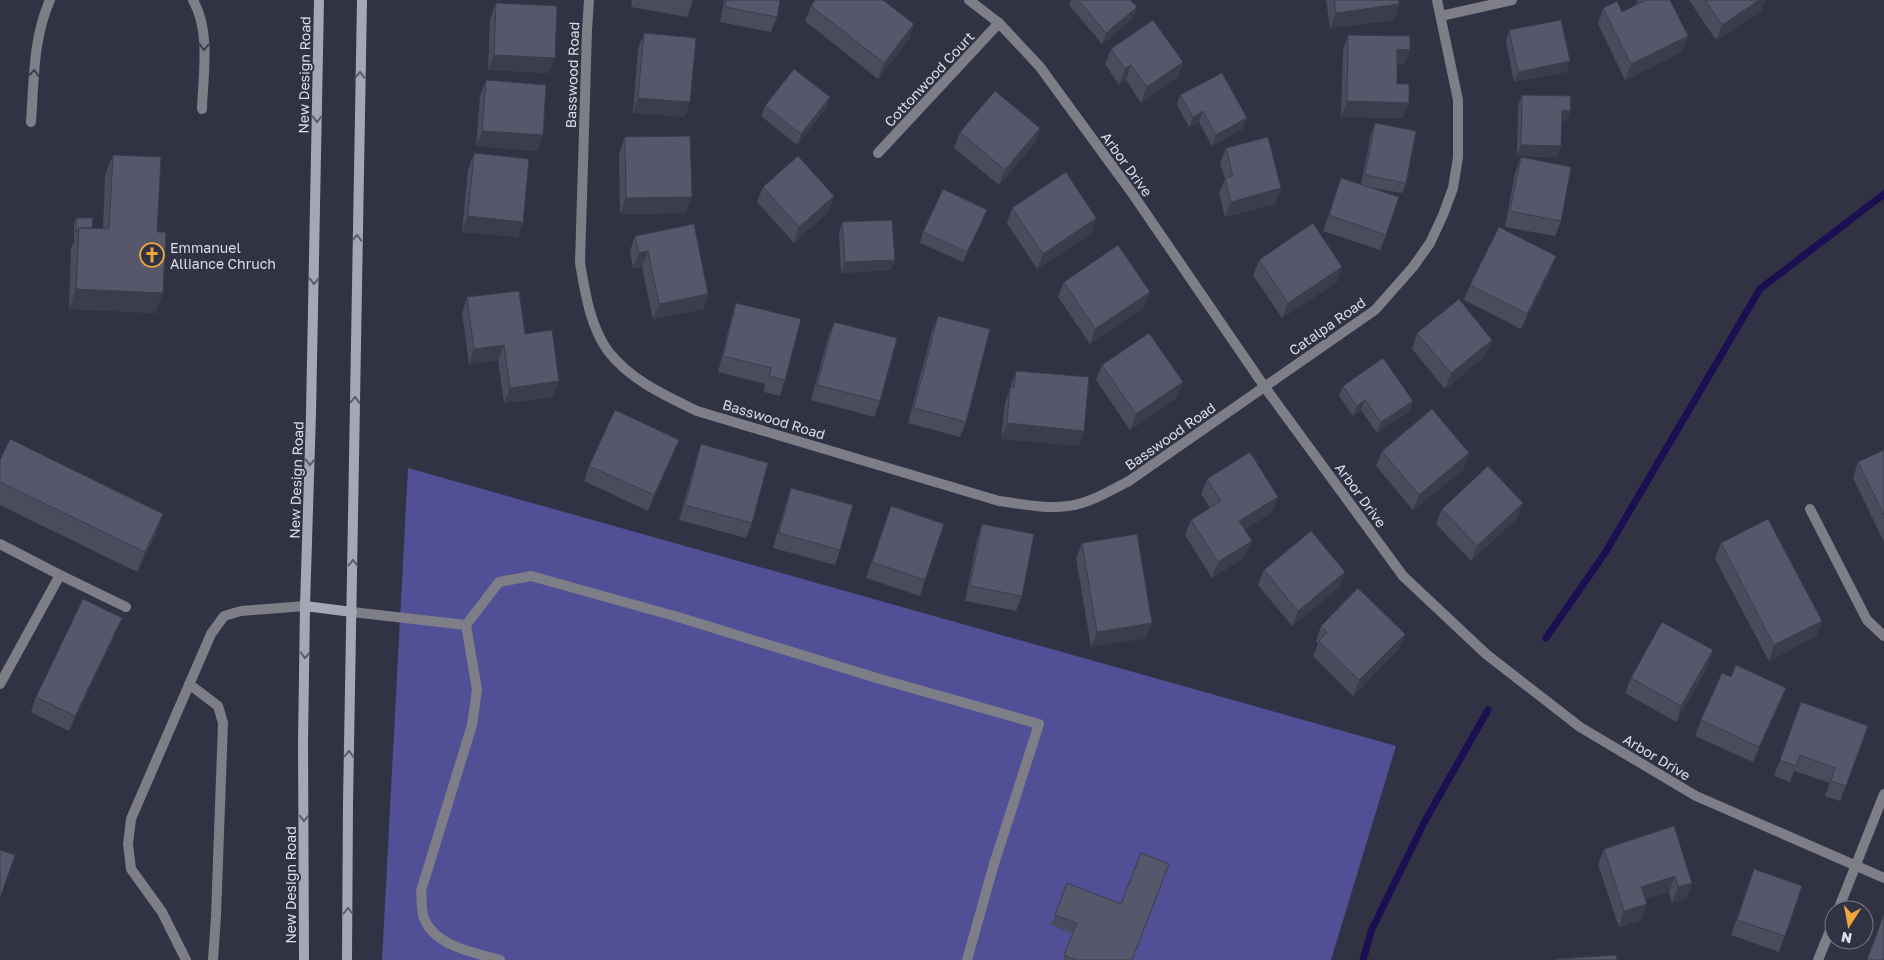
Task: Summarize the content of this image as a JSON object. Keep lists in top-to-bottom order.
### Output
{
  "streets": {
    "main road": ["New Design Road"],
    "street": [
      "Basswood Road",
      "Cottonwood Court",
      "Arbor Drive",
      "Catalpa Road"
    ]
  },
  "crossings": [
    ["Basswood Road", "Arbor Drive"],
    ["Basswood Road", "Catalpa Road"],
    ["Cottonwood Court", "Arbor Drive"],
    ["Arbor Drive", "Catalpa Road"]
  ],
  "places": {
    "church": ["Emmanuel Alliance Chruch"]
  },
  "north": "bottom"
}
